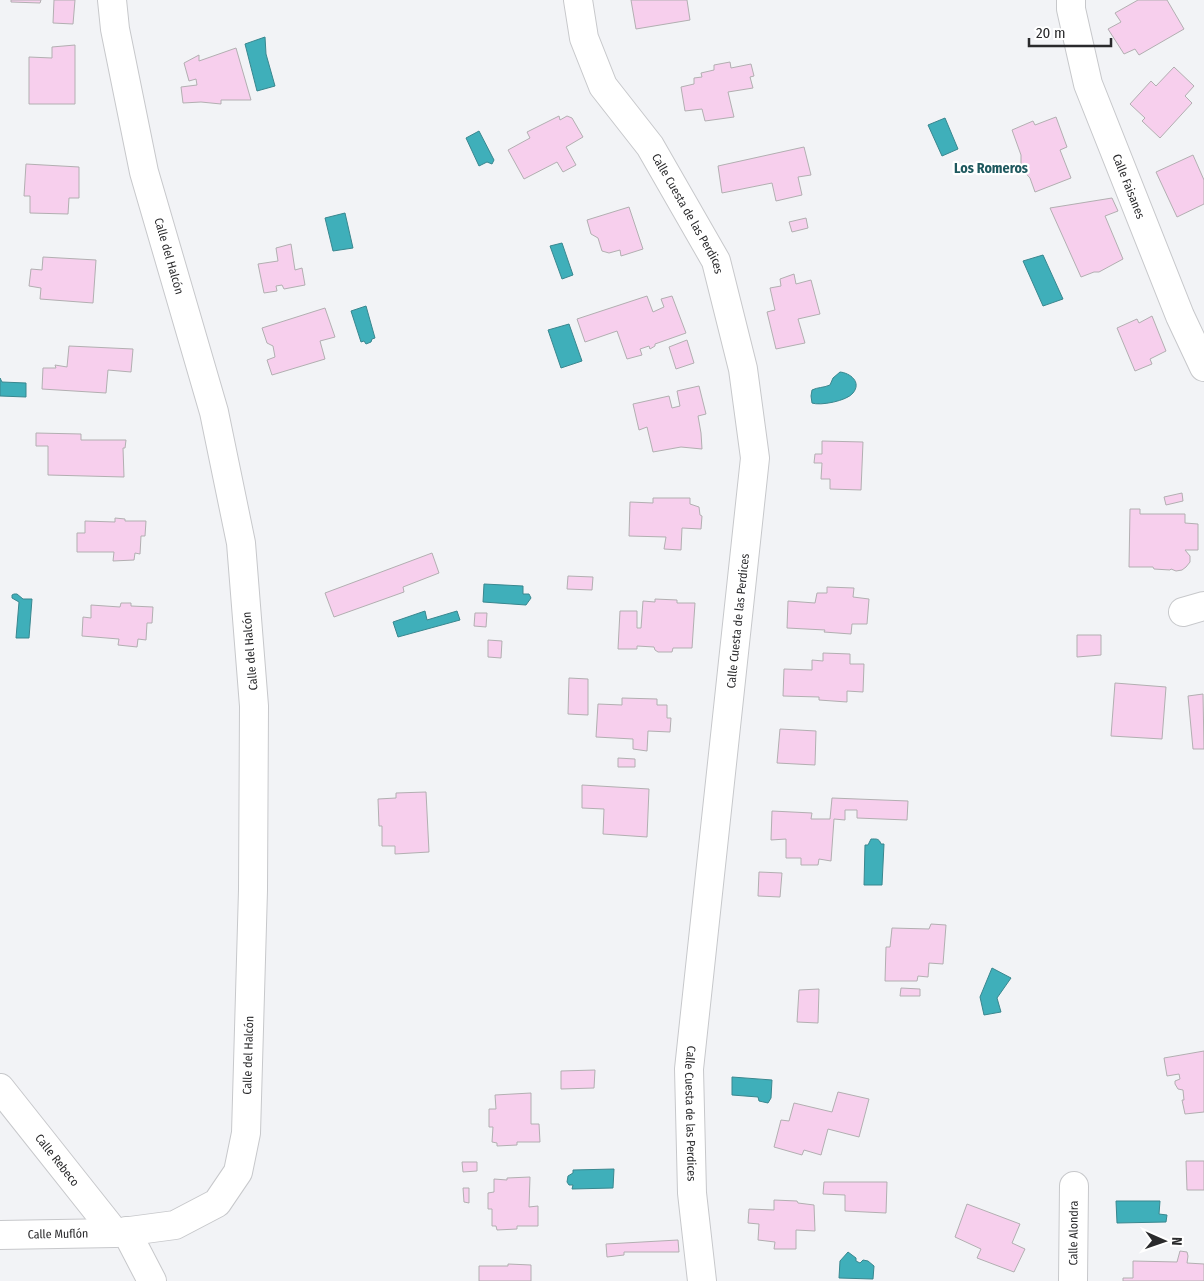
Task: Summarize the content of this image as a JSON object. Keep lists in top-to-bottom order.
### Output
{
  "streets": {
    "street": [
      "Calle Faisanes",
      "Calle Cuesta de las Perdices",
      "Calle del Halcón",
      "Calle Rebeco",
      "Calle Muflón",
      "Calle Alondra"
    ]
  },
  "crossings": [
    ["Calle del Halcón", "Calle Rebeco"],
    ["Calle del Halcón", "Calle Muflón"],
    ["Calle Rebeco", "Calle Muflón"]
  ],
  "districts": ["Los Romeros"],
  "scale_bar": "20 m",
  "north": "right"
}
